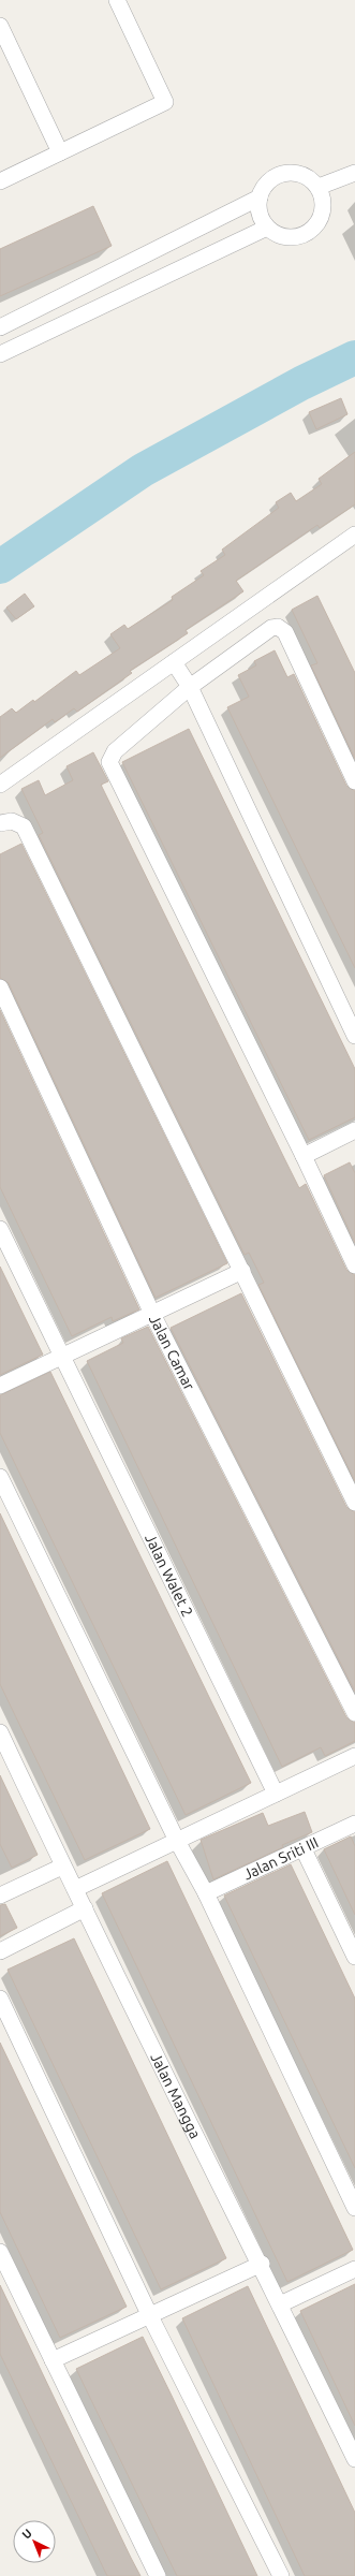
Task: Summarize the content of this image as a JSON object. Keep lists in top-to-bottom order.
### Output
{
  "streets": {
    "street": [
      "Jalan Camar",
      "Jalan Walet 2",
      "Jalan Sriti III",
      "Jalan Mangga"
    ]
  },
  "north": "top left"
}
